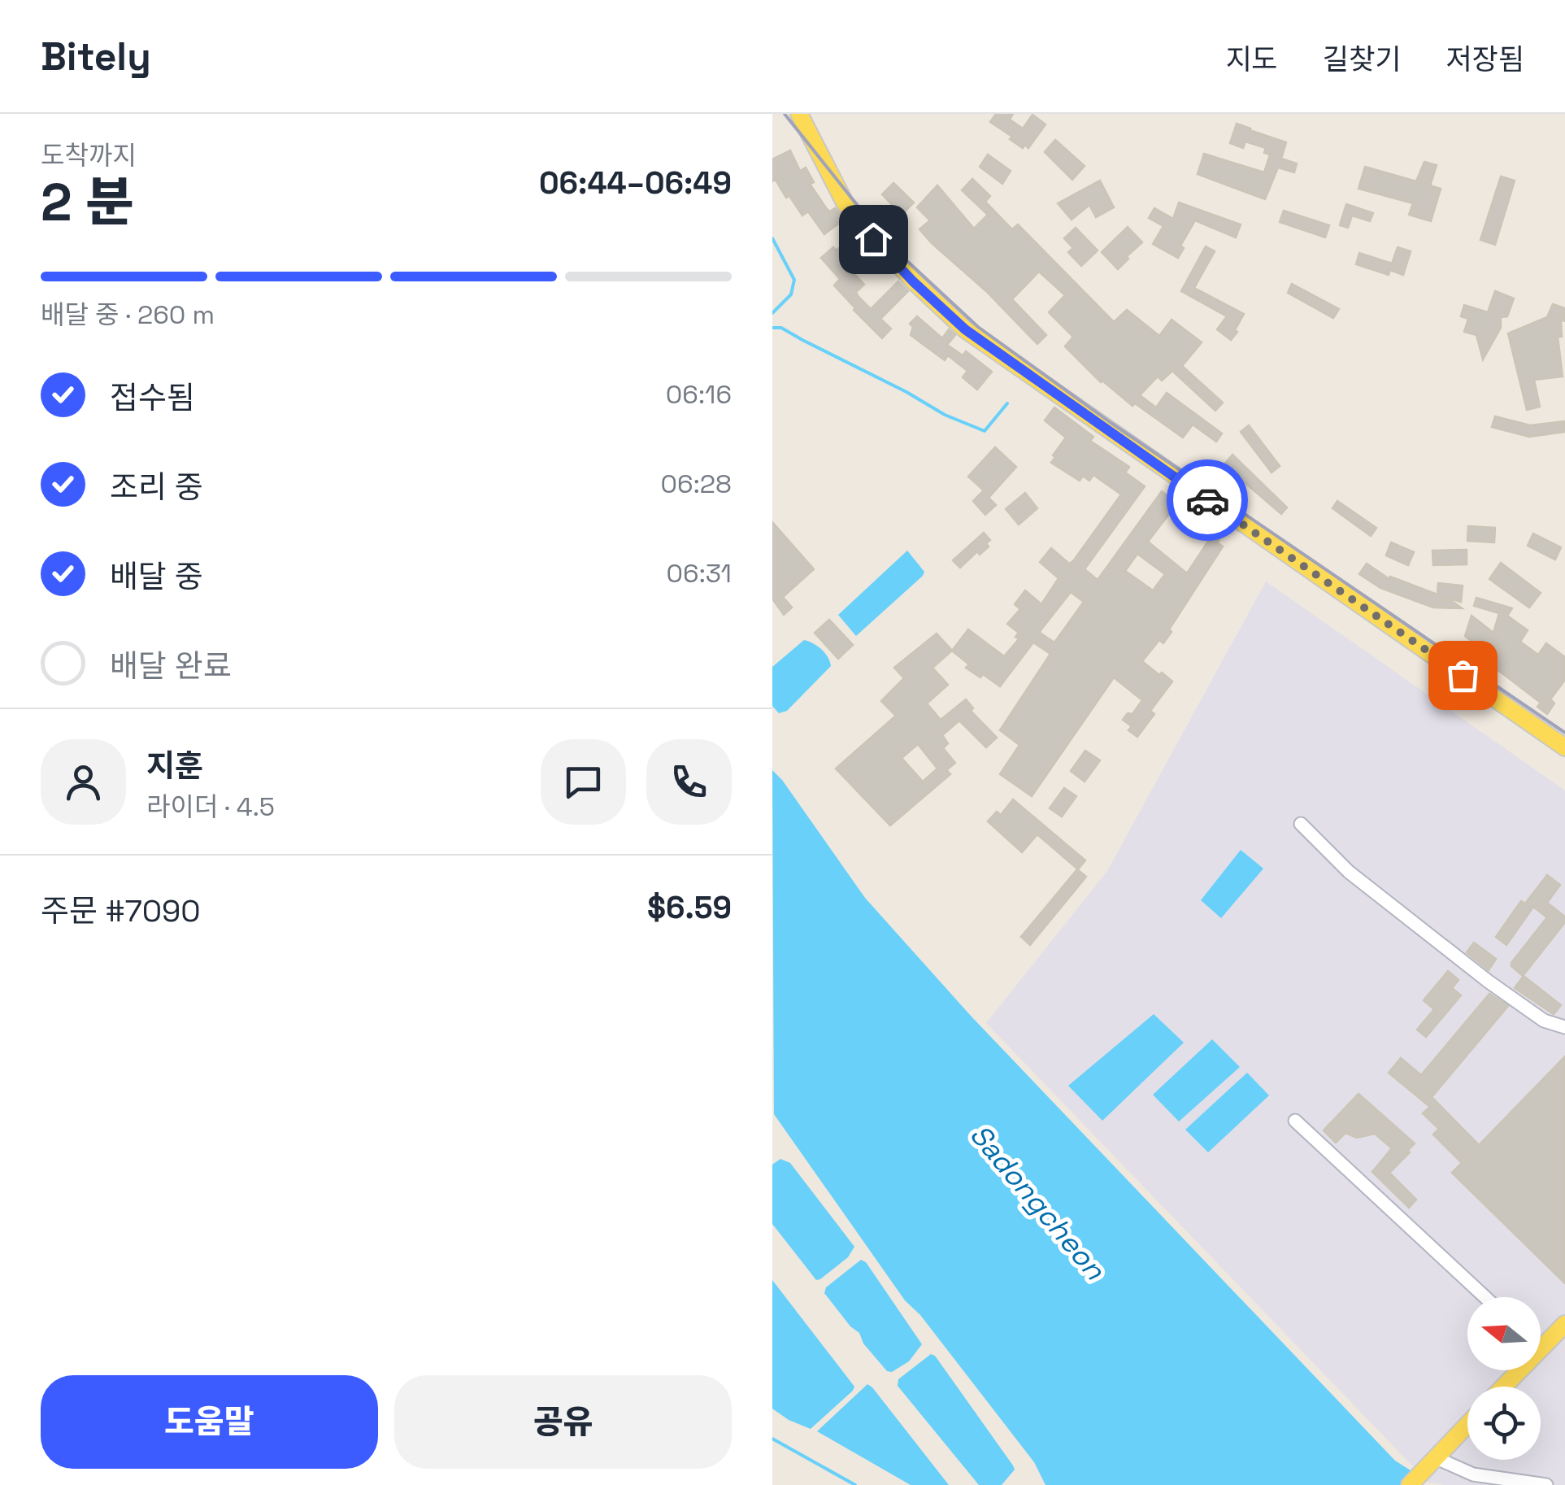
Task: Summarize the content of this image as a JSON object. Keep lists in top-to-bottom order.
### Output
{
  "water": ["Sadongcheon"],
  "north": "left",
  "page": {
    "header": "Bitely",
    "nav": ["지도", "길찾기", "저장됨"],
    "heading": ["2 분", "도착까지", "06:44–06:49"],
    "panel": [
      "지훈",
      "라이더 · 4.5",
      "주문 #7090",
      "$6.59"
    ],
    "bar": "배달 중 · 260 m",
    "list": [
      ["접수됨", "06:16"],
      ["조리 중", "06:28"],
      ["배달 중", "06:31"],
      "배달 완료"
    ],
    "buttons": ["도움말", "공유"]
  }
}
